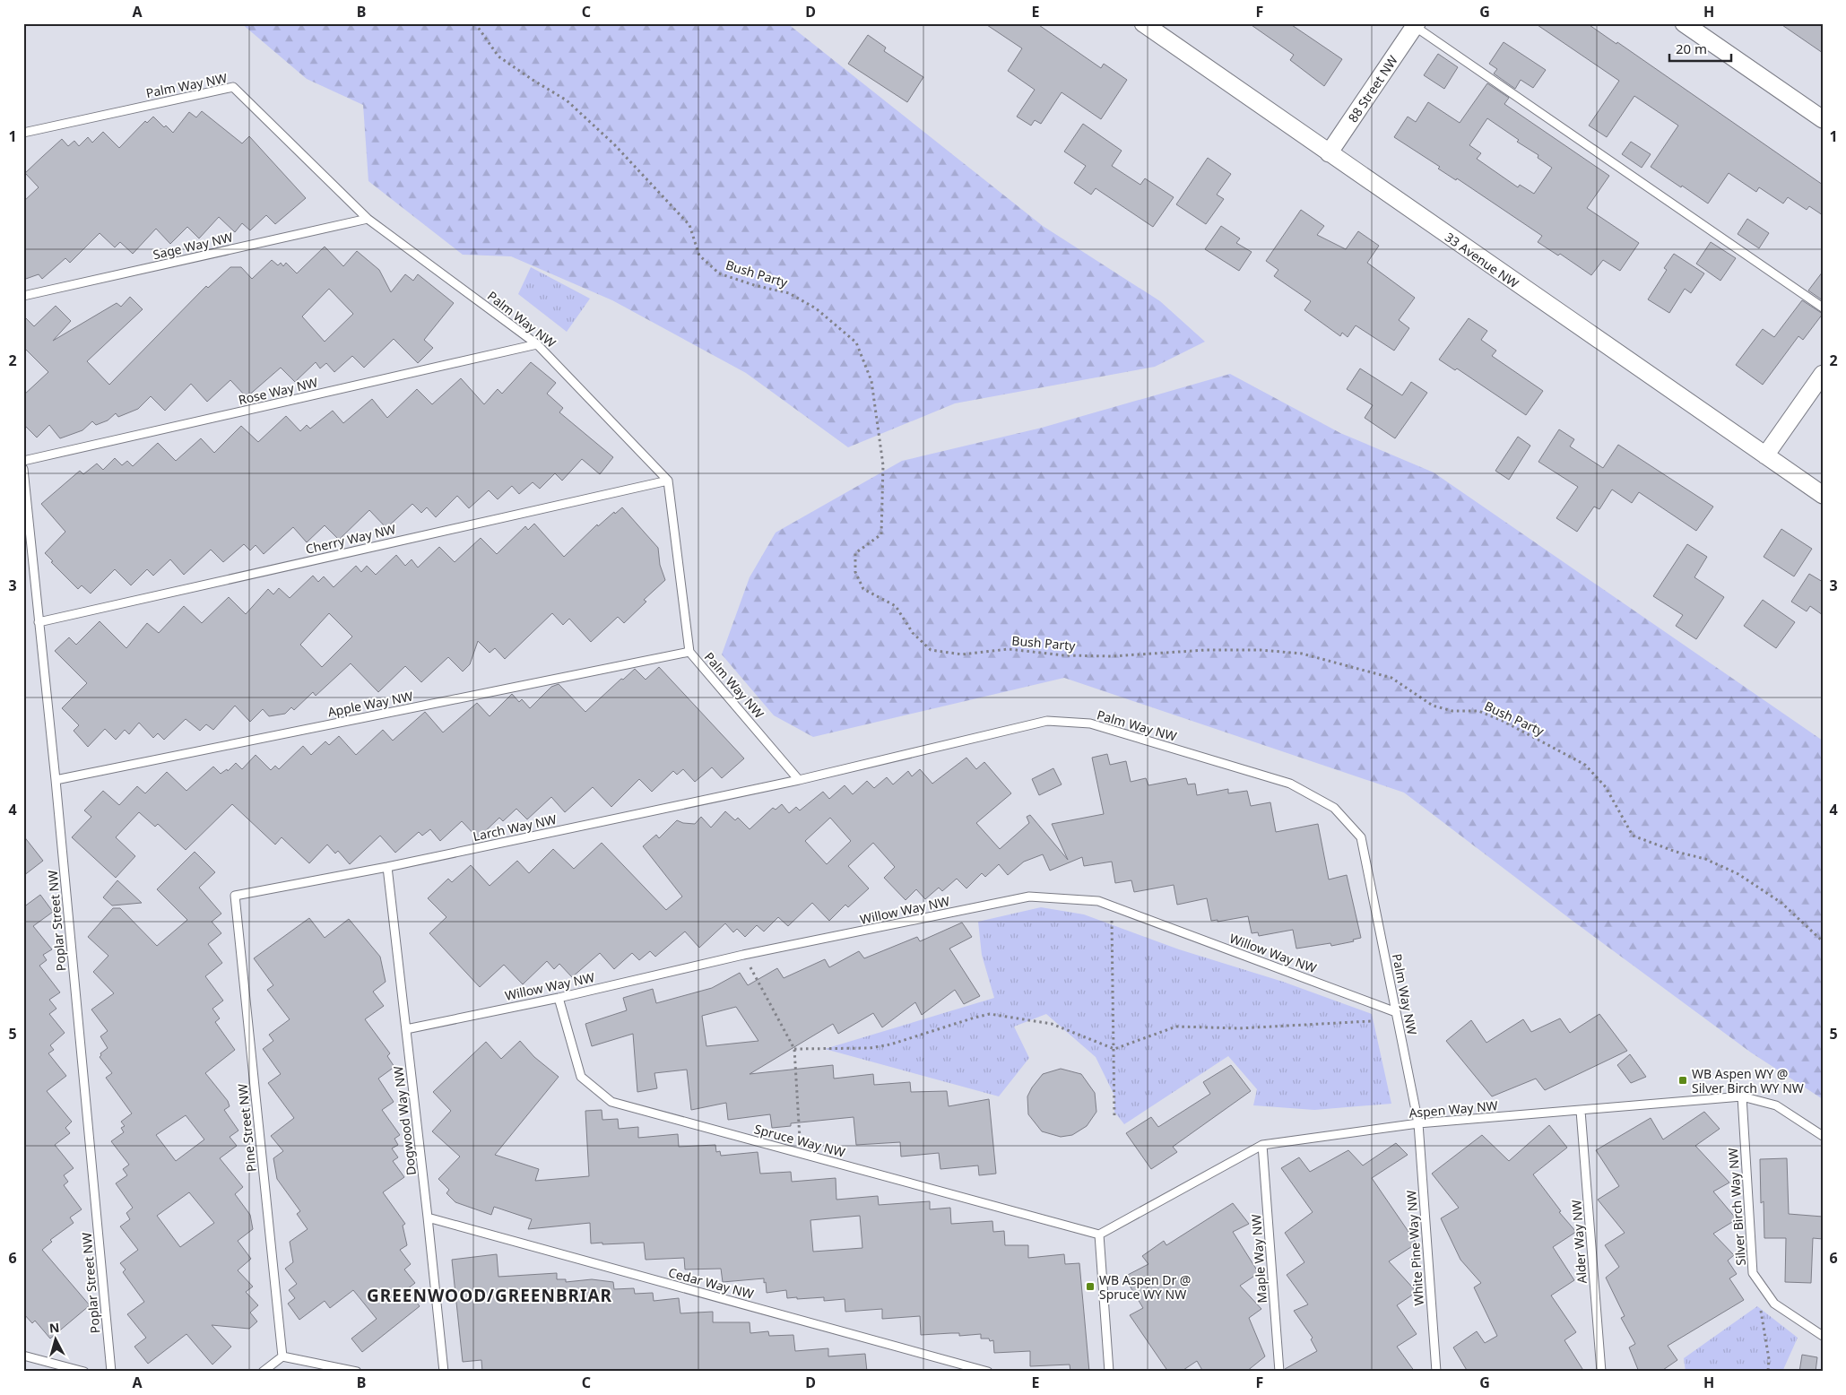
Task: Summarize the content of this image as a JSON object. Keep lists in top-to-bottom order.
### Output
{
  "streets": {
    "street": ["88 Street NW", "33 Avenue NW"],
    "lane": [
      "Palm Way NW",
      "Sage Way NW",
      "Rose Way NW",
      "Cherry Way NW",
      "Apple Way NW",
      "Larch Way NW",
      "Willow Way NW",
      "Poplar Street NW",
      "Aspen Way NW",
      "Dogwood Way NW",
      "Pine Street NW",
      "Spruce Way NW",
      "Silver Birch Way NW",
      "Alder Way NW",
      "White Pine Way NW",
      "Maple Way NW",
      "Cedar Way NW"
    ],
    "path": ["Bush Party"]
  },
  "crossings": [
    ["Palm Way NW", "Sage Way NW"],
    ["Palm Way NW", "Rose Way NW"],
    ["Palm Way NW", "Cherry Way NW"],
    ["Palm Way NW", "Apple Way NW"],
    ["Palm Way NW", "Larch Way NW"],
    ["Palm Way NW", "Willow Way NW"],
    ["Palm Way NW", "Aspen Way NW"],
    ["Palm Way NW", "White Pine Way NW"],
    ["88 Street NW", "33 Avenue NW"],
    ["Cherry Way NW", "Poplar Street NW"],
    ["Apple Way NW", "Poplar Street NW"],
    ["Larch Way NW", "Dogwood Way NW"],
    ["Larch Way NW", "Pine Street NW"],
    ["Willow Way NW", "Dogwood Way NW"],
    ["Willow Way NW", "Spruce Way NW"],
    ["Aspen Way NW", "Spruce Way NW"],
    ["Aspen Way NW", "Silver Birch Way NW"],
    ["Aspen Way NW", "Alder Way NW"],
    ["Aspen Way NW", "White Pine Way NW"],
    ["Aspen Way NW", "Maple Way NW"],
    ["Dogwood Way NW", "Cedar Way NW"]
  ],
  "districts": ["GREENWOOD/GREENBRIAR"],
  "places": {
    "transit": ["WB Aspen WY @ Silver Birch WY NW", "WB Aspen Dr @ Spruce WY NW"]
  },
  "scale_bar": "20 m",
  "north": "top",
  "grid": {
    "columns": [
      "A",
      "B",
      "C",
      "D",
      "E",
      "F",
      "G",
      "H"
    ],
    "rows": [
      "1",
      "2",
      "3",
      "4",
      "5",
      "6"
    ]
  }
}
